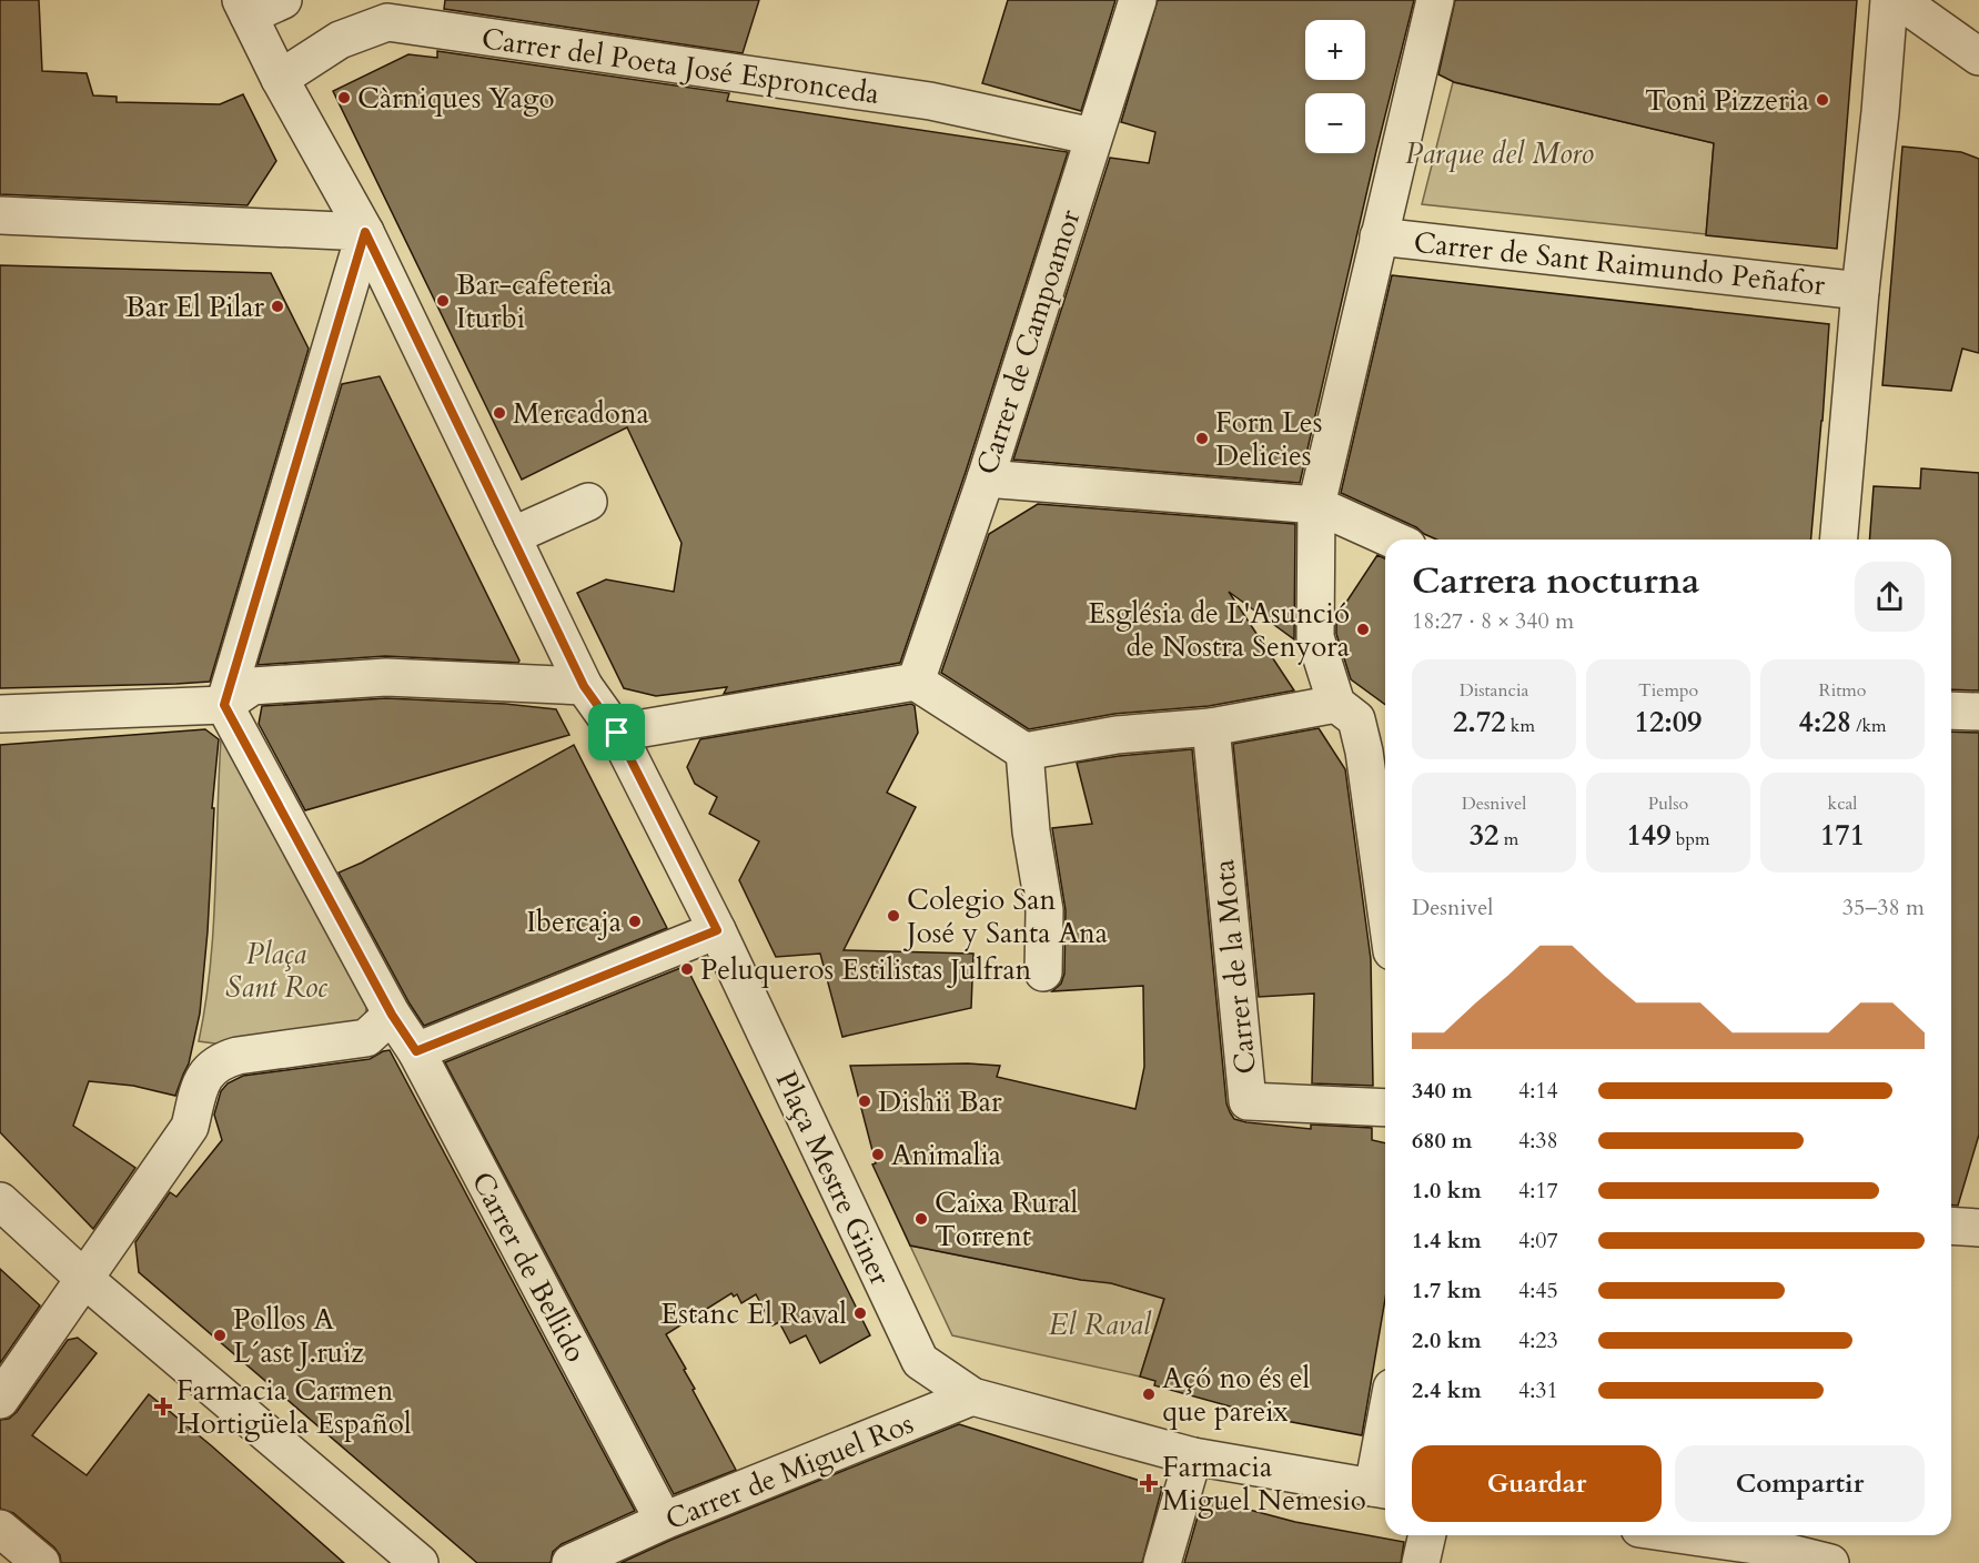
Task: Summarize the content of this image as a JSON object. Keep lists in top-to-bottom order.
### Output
{
  "streets": {
    "street": [
      "Carrer del Poeta José Espronceda",
      "Carrer de Sant Raimundo Peñafor",
      "Carrer de Campoamor",
      "Carrer de la Mota",
      "Plaça Mestre Giner",
      "Carrer de Bellido",
      "Carrer de Miguel Ros"
    ]
  },
  "crossings": [
    ["Carrer del Poeta José Espronceda", "Carrer de Campoamor"],
    ["Carrer del Poeta José Espronceda", "Plaça Mestre Giner"],
    ["Plaça Mestre Giner", "Carrer de Miguel Ros"],
    ["Carrer de Bellido", "Carrer de Miguel Ros"]
  ],
  "parks": ["Parque del Moro", "Plaça Sant Roc", "El Raval"],
  "places": {
    "other": [
      "Càrniques Yago",
      "Toni Pizzeria",
      "Bar-cafeteria Iturbi",
      "Bar El Pilar",
      "Mercadona",
      "Forn Les Delicies",
      "Església de L'Asunció de Nostra Senyora",
      "Colegio San José y Santa Ana",
      "Ibercaja",
      "Peluqueros Estilistas Julfran",
      "Dishii Bar",
      "Animalia",
      "Caixa Rural Torrent",
      "Estanc El Raval",
      "Pollos A L´ast J.ruiz",
      "Açó no és el que pareix"
    ],
    "health": ["Farmacia Carmen Hortigüela Español", "Farmacia Miguel Nemesio"]
  },
  "page": {
    "map_buttons": ["+", "−"],
    "heading": ["Carrera nocturna", "18:27 · 8 × 340 m"],
    "stats": [
      ["Distancia", "2.72 km"],
      ["Tiempo", "12:09"],
      ["Ritmo", "4:28 /km"],
      ["Desnivel", "32 m"],
      ["Pulso", "149 bpm"],
      ["kcal", "171"]
    ],
    "chart": ["Desnivel", "35–38 m"],
    "list": [
      {
        "name": "340 m",
        "note": "4:14"
      },
      {
        "name": "680 m",
        "note": "4:38"
      },
      {
        "name": "1.0 km",
        "note": "4:17"
      },
      {
        "name": "1.4 km",
        "note": "4:07"
      },
      {
        "name": "1.7 km",
        "note": "4:45"
      },
      {
        "name": "2.0 km",
        "note": "4:23"
      },
      {
        "name": "2.4 km",
        "note": "4:31"
      }
    ],
    "buttons": ["Guardar", "Compartir"]
  }
}
